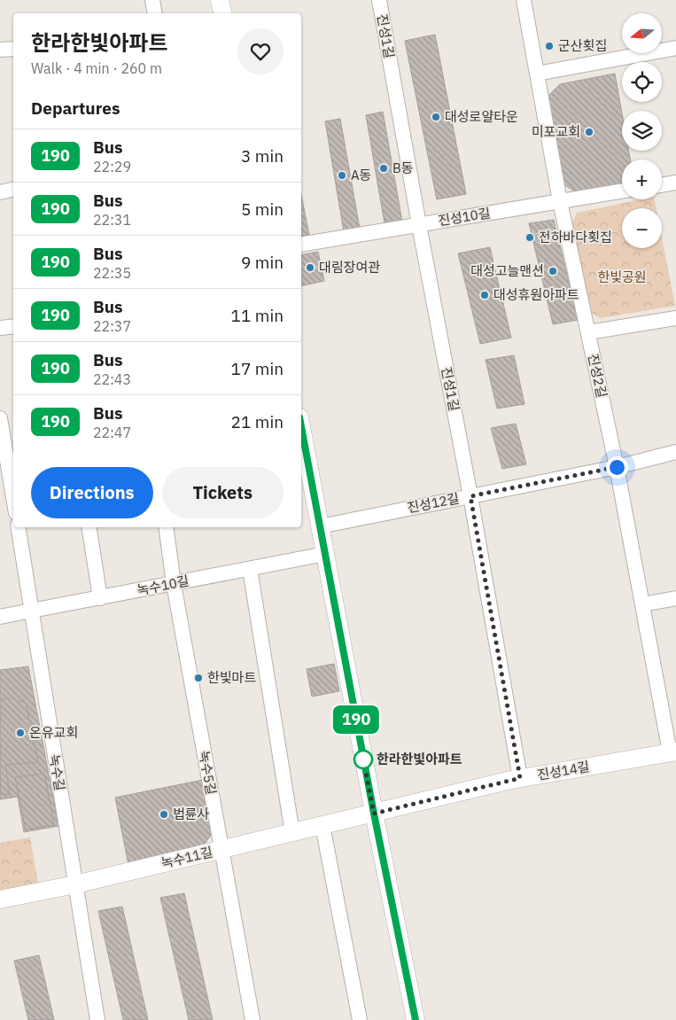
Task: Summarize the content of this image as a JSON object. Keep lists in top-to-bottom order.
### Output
{
  "streets": {
    "street": [
      "진성1길",
      "진성10길",
      "진성2길",
      "진성12길",
      "녹수10길",
      "진성14길",
      "녹수길",
      "녹수5길",
      "녹수11길"
    ]
  },
  "crossings": [
    ["진성1길", "진성10길"],
    ["진성1길", "진성12길"],
    ["진성1길", "진성14길"],
    ["진성10길", "진성2길"],
    ["진성2길", "진성12길"],
    ["진성2길", "진성14길"],
    ["녹수10길", "녹수길"],
    ["녹수10길", "녹수5길"],
    ["진성14길", "녹수11길"],
    ["녹수길", "녹수11길"],
    ["녹수5길", "녹수11길"]
  ],
  "parks": ["한빛공원"],
  "places": [
    "군산횟집",
    "대성로얄타운",
    "미포교회",
    "B동",
    "A동",
    "전하바다횟집",
    "대림장여관",
    "대성고늘맨션",
    "대성휴원아파트",
    "한빛마트",
    "온유교회",
    "한라한빛아파트",
    "법륜사"
  ],
  "lines": ["bus line 190"],
  "north": "left",
  "page": {
    "on_map": "190",
    "map_buttons": ["+", "−"],
    "heading": [
      ["한라한빛아파트", "Walk · 4 min · 260 m"],
      "Departures"
    ],
    "list": [
      {
        "mark": "190",
        "name": "Bus",
        "note": "22:29",
        "value": "3 min"
      },
      {
        "mark": "190",
        "name": "Bus",
        "note": "22:31",
        "value": "5 min"
      },
      {
        "mark": "190",
        "name": "Bus",
        "note": "22:35",
        "value": "9 min"
      },
      {
        "mark": "190",
        "name": "Bus",
        "note": "22:37",
        "value": "11 min"
      },
      {
        "mark": "190",
        "name": "Bus",
        "note": "22:43",
        "value": "17 min"
      },
      {
        "mark": "190",
        "name": "Bus",
        "note": "22:47",
        "value": "21 min"
      }
    ],
    "buttons": ["Directions", "Tickets"]
  }
}
